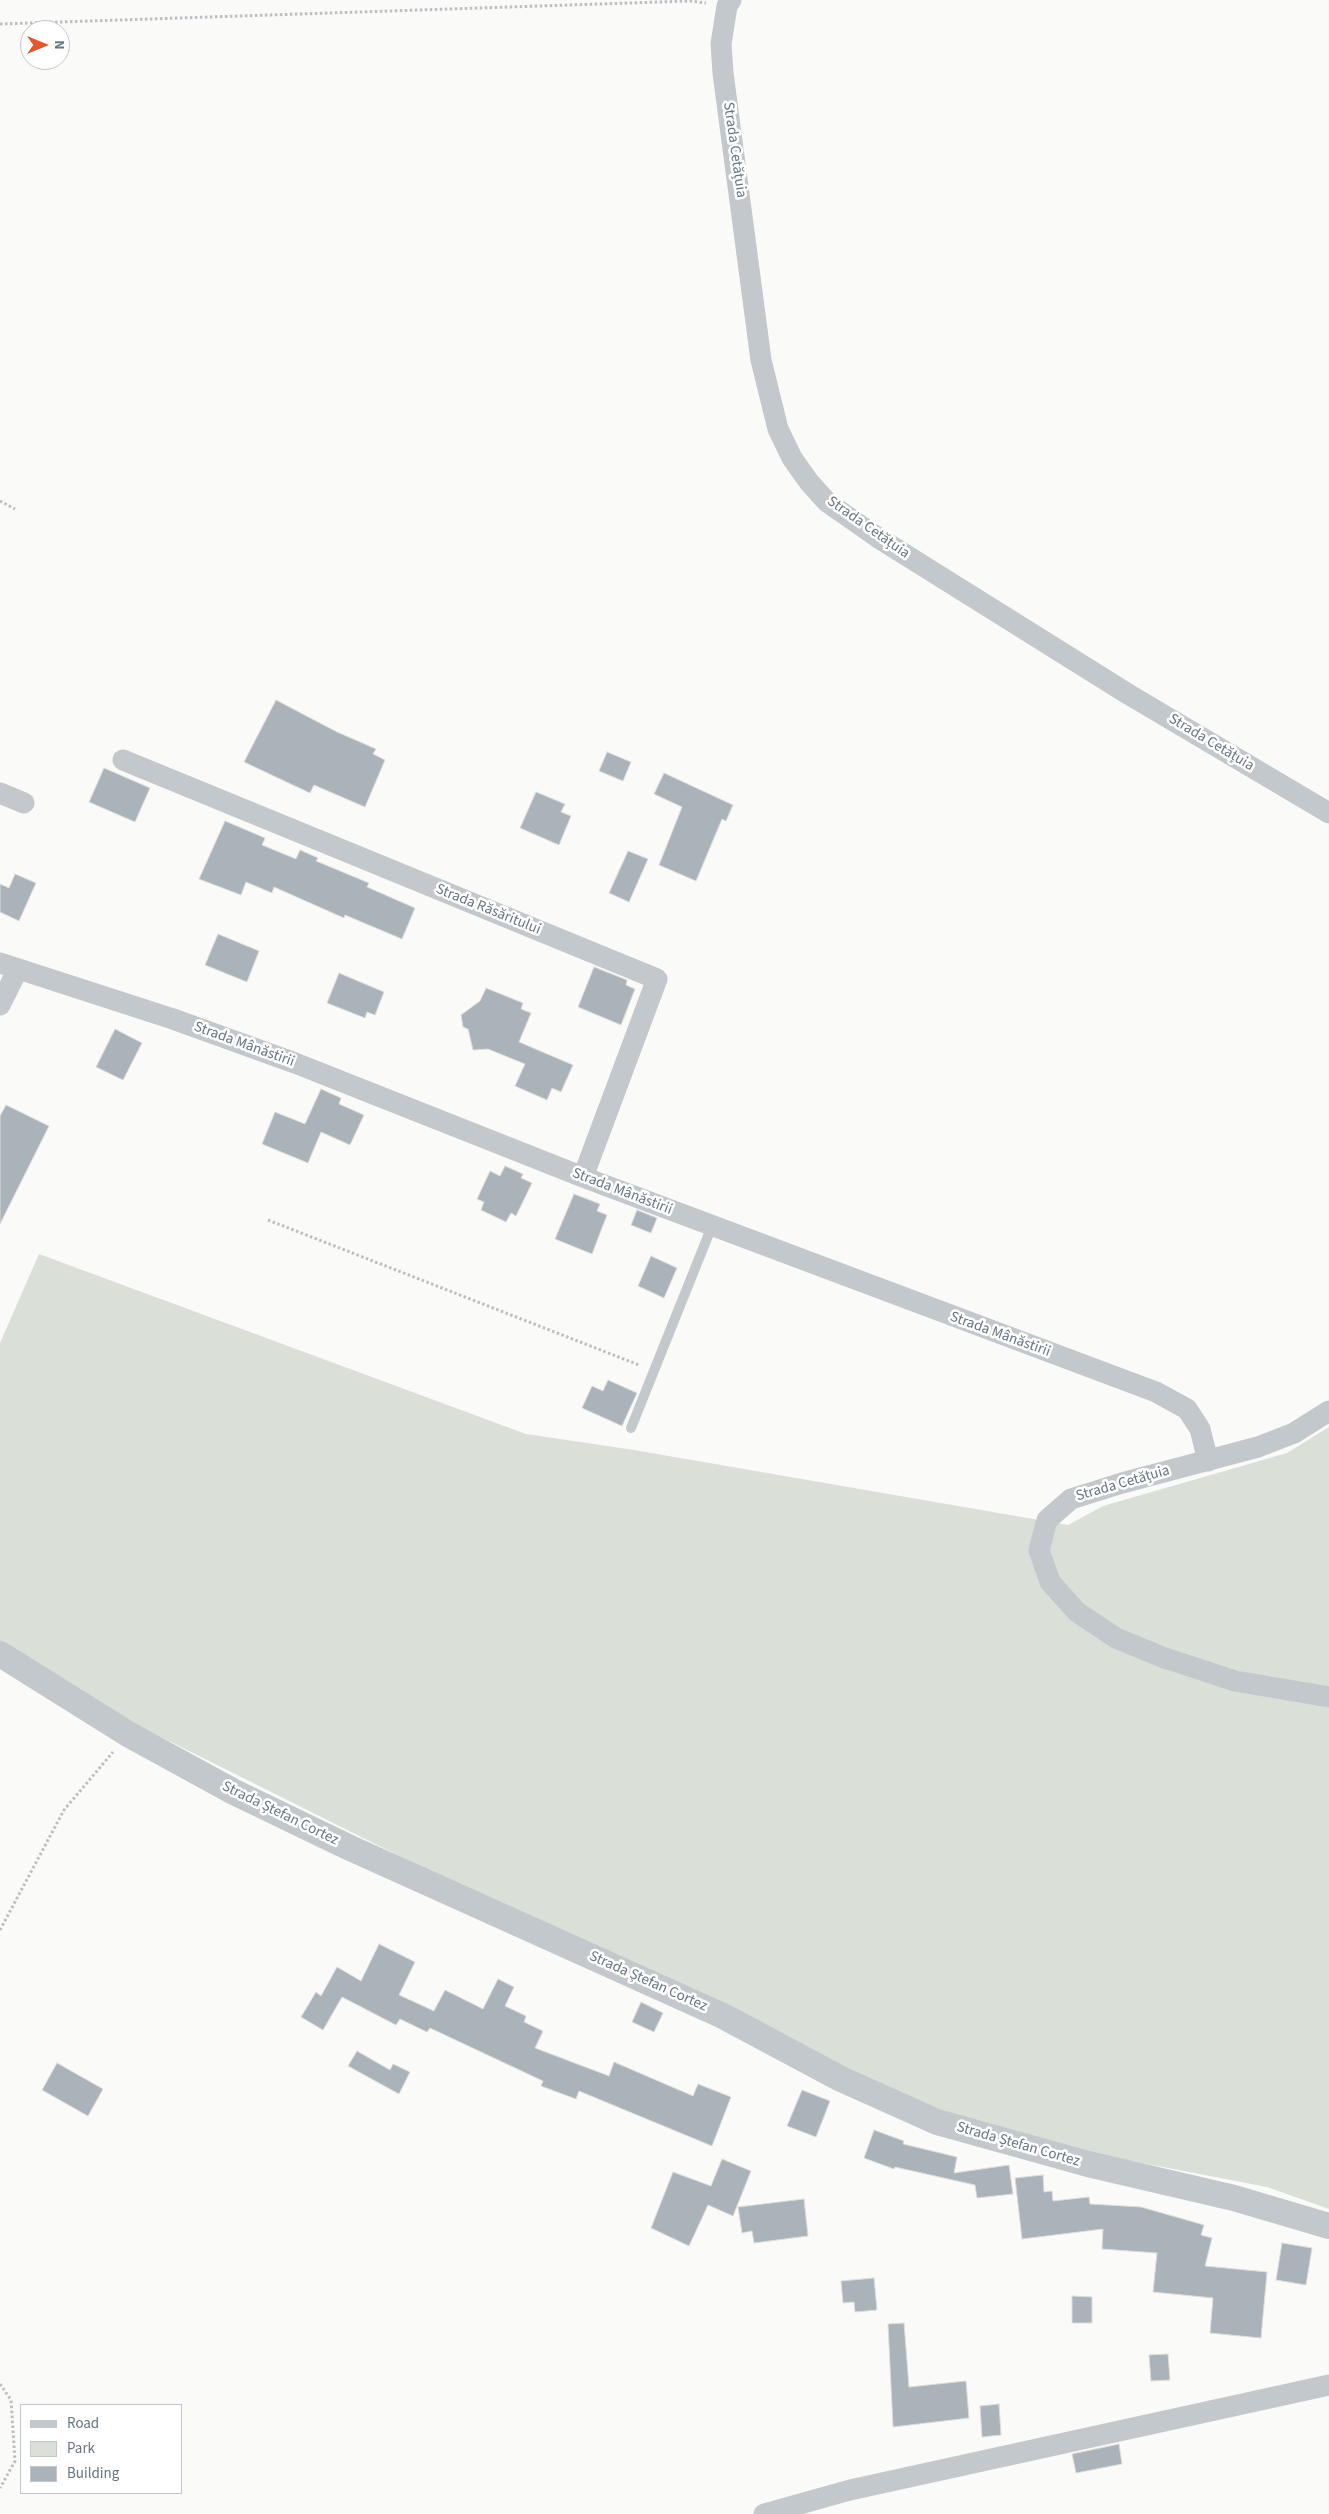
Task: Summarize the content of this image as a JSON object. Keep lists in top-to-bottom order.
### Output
{
  "streets": {
    "street": [
      "Strada Cetățuia",
      "Strada Răsăritului",
      "Strada Mânăstirii",
      "Strada Ștefan Cortez"
    ]
  },
  "crossings": [
    ["Strada Cetățuia", "Strada Mânăstirii"],
    ["Strada Răsăritului", "Strada Mânăstirii"]
  ],
  "legend": ["Road", "Park", "Building"],
  "north": "right"
}
